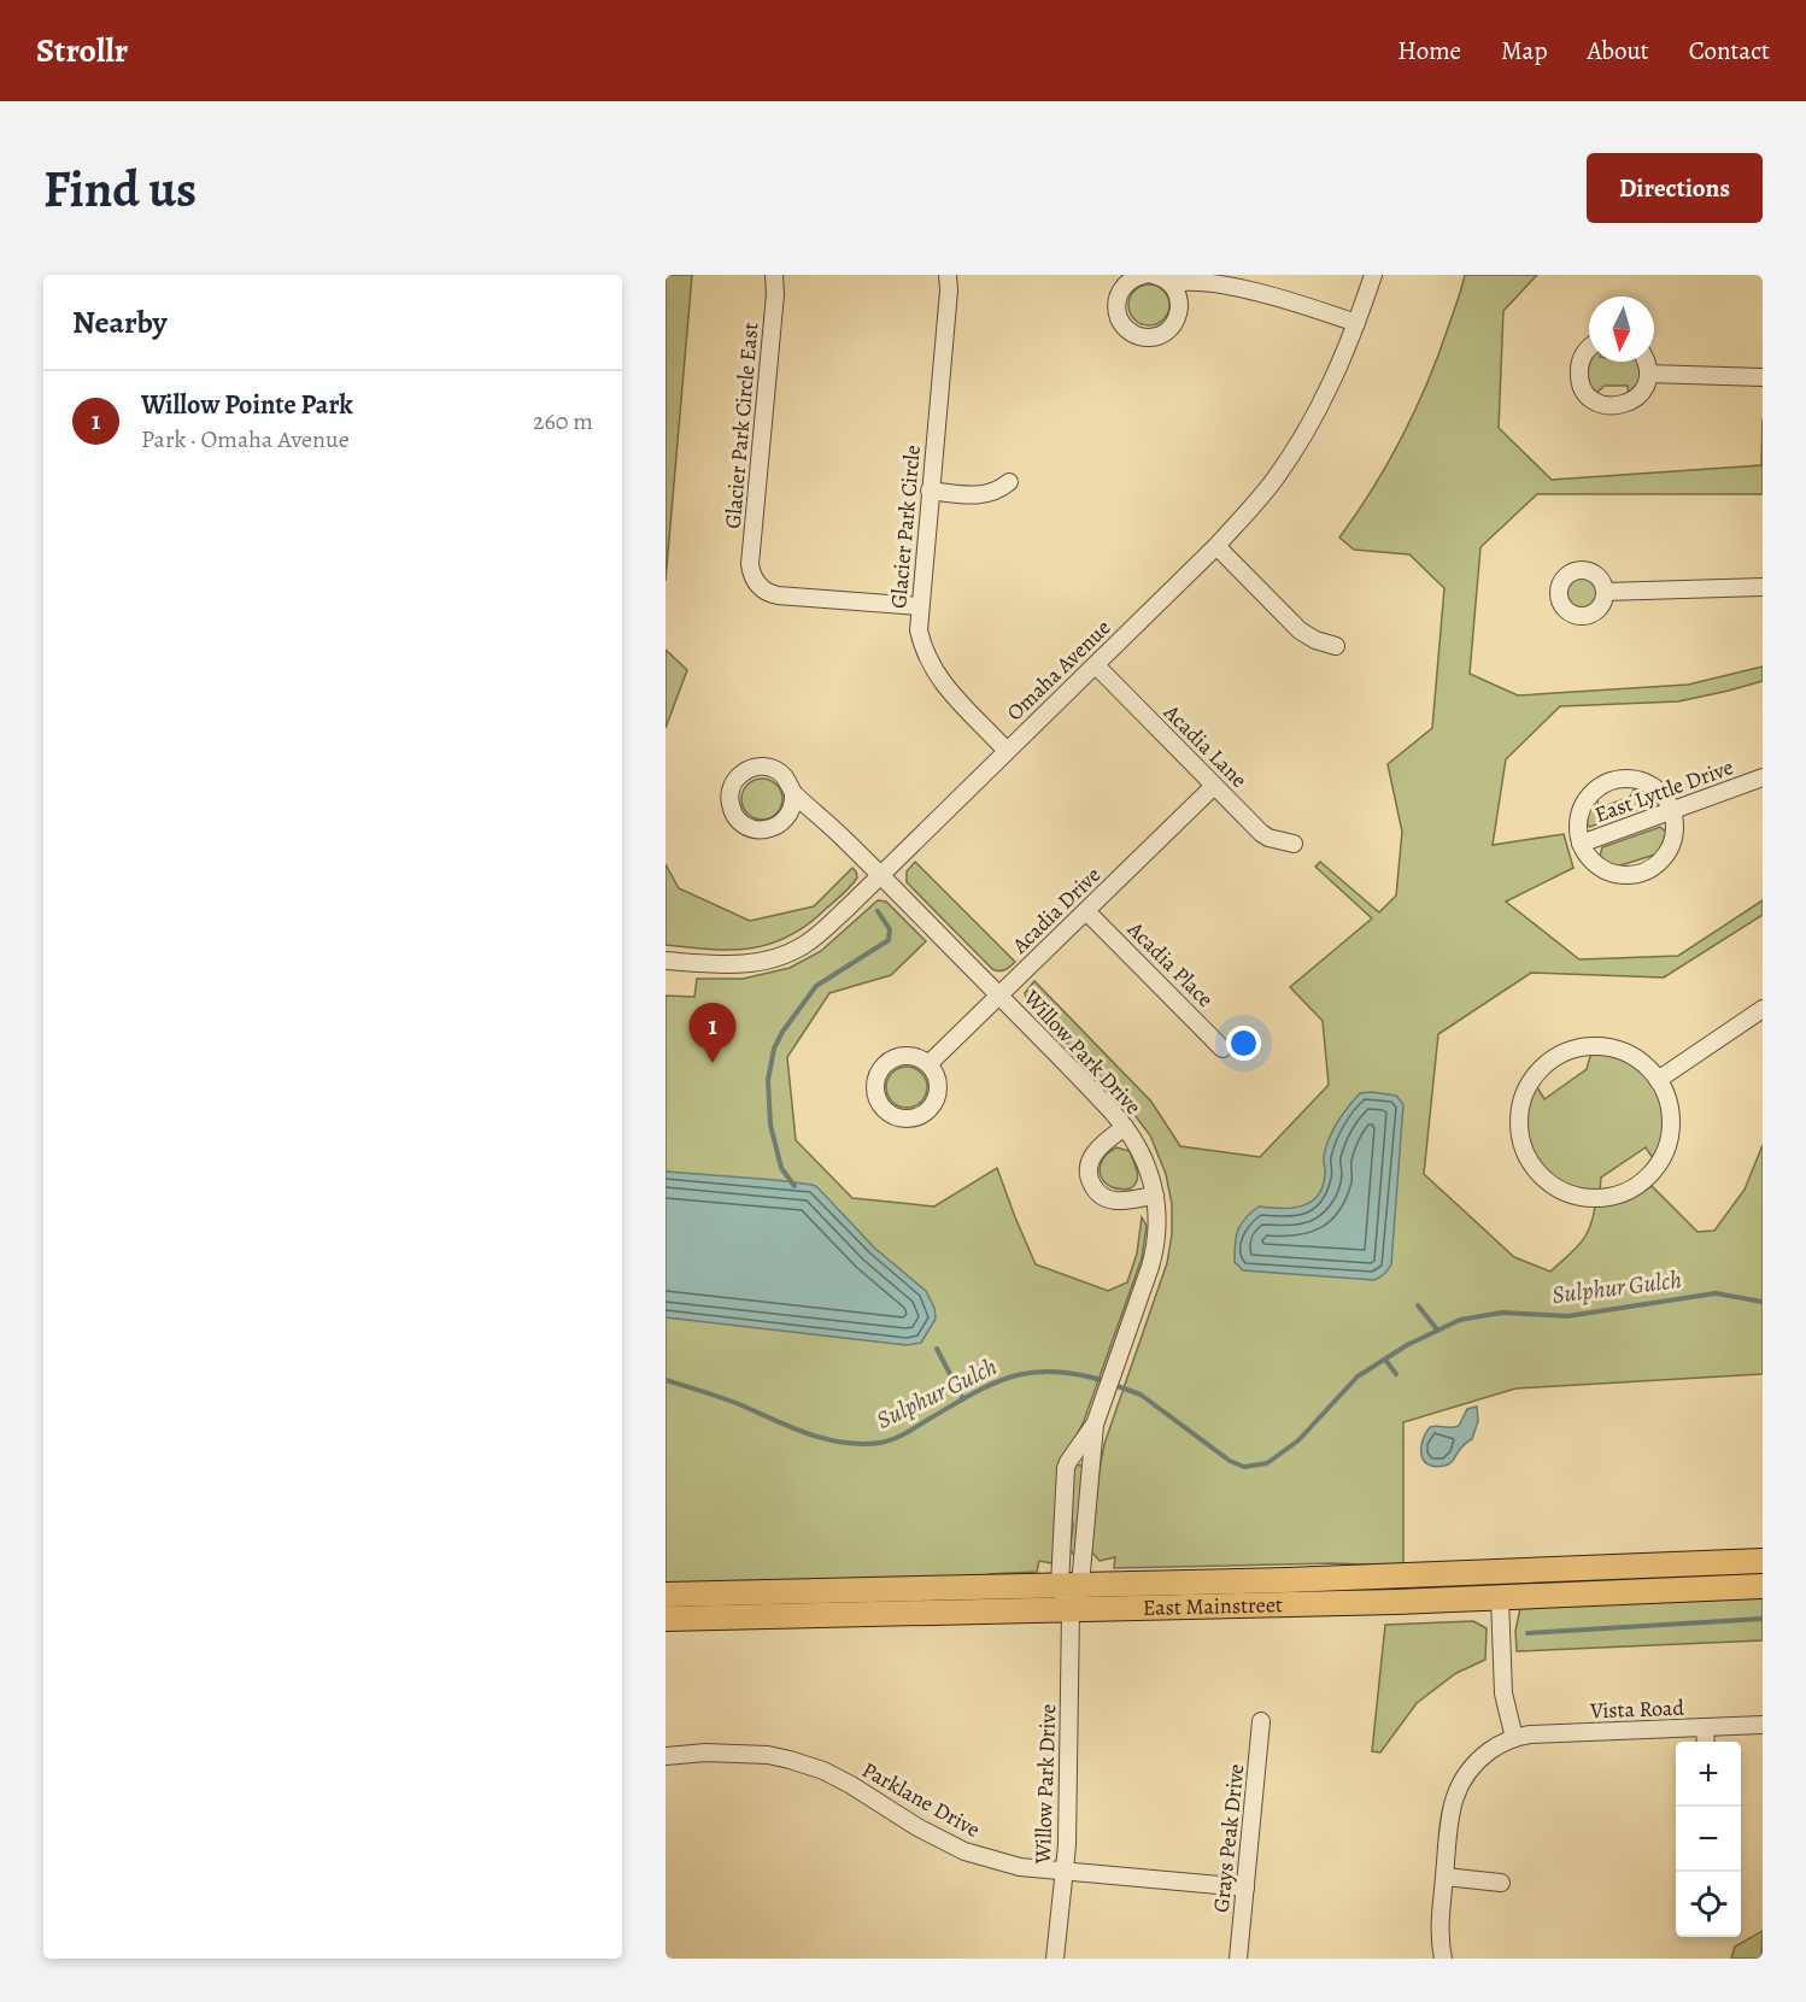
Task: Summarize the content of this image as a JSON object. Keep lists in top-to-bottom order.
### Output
{
  "streets": {
    "main road": ["East Mainstreet"],
    "street": [
      "Glacier Park Circle East",
      "Glacier Park Circle",
      "Omaha Avenue",
      "Acadia Lane",
      "East Lyttle Drive",
      "Acadia Drive",
      "Acadia Place",
      "Willow Park Drive",
      "Vista Road",
      "Parklane Drive",
      "Grays Peak Drive"
    ]
  },
  "crossings": [
    ["Glacier Park Circle East", "Glacier Park Circle"],
    ["Glacier Park Circle", "Omaha Avenue"],
    ["Omaha Avenue", "Acadia Lane"],
    ["Omaha Avenue", "Willow Park Drive"],
    ["Acadia Lane", "Acadia Drive"],
    ["Acadia Drive", "Acadia Place"],
    ["Acadia Drive", "Willow Park Drive"],
    ["Willow Park Drive", "East Mainstreet"],
    ["Willow Park Drive", "Parklane Drive"],
    ["Parklane Drive", "Grays Peak Drive"]
  ],
  "water": ["Sulphur Gulch"],
  "north": "bottom",
  "page": {
    "header": "Strollr",
    "nav": [
      "Home",
      "Map",
      "About",
      "Contact"
    ],
    "buttons": "Directions",
    "title": "Find us",
    "heading": "Nearby",
    "list": [
      {
        "mark": "1",
        "name": "Willow Pointe Park",
        "note": "Park · Omaha Avenue",
        "value": "260 m"
      }
    ],
    "pins": "1",
    "map_buttons": ["+", "−"]
  }
}
